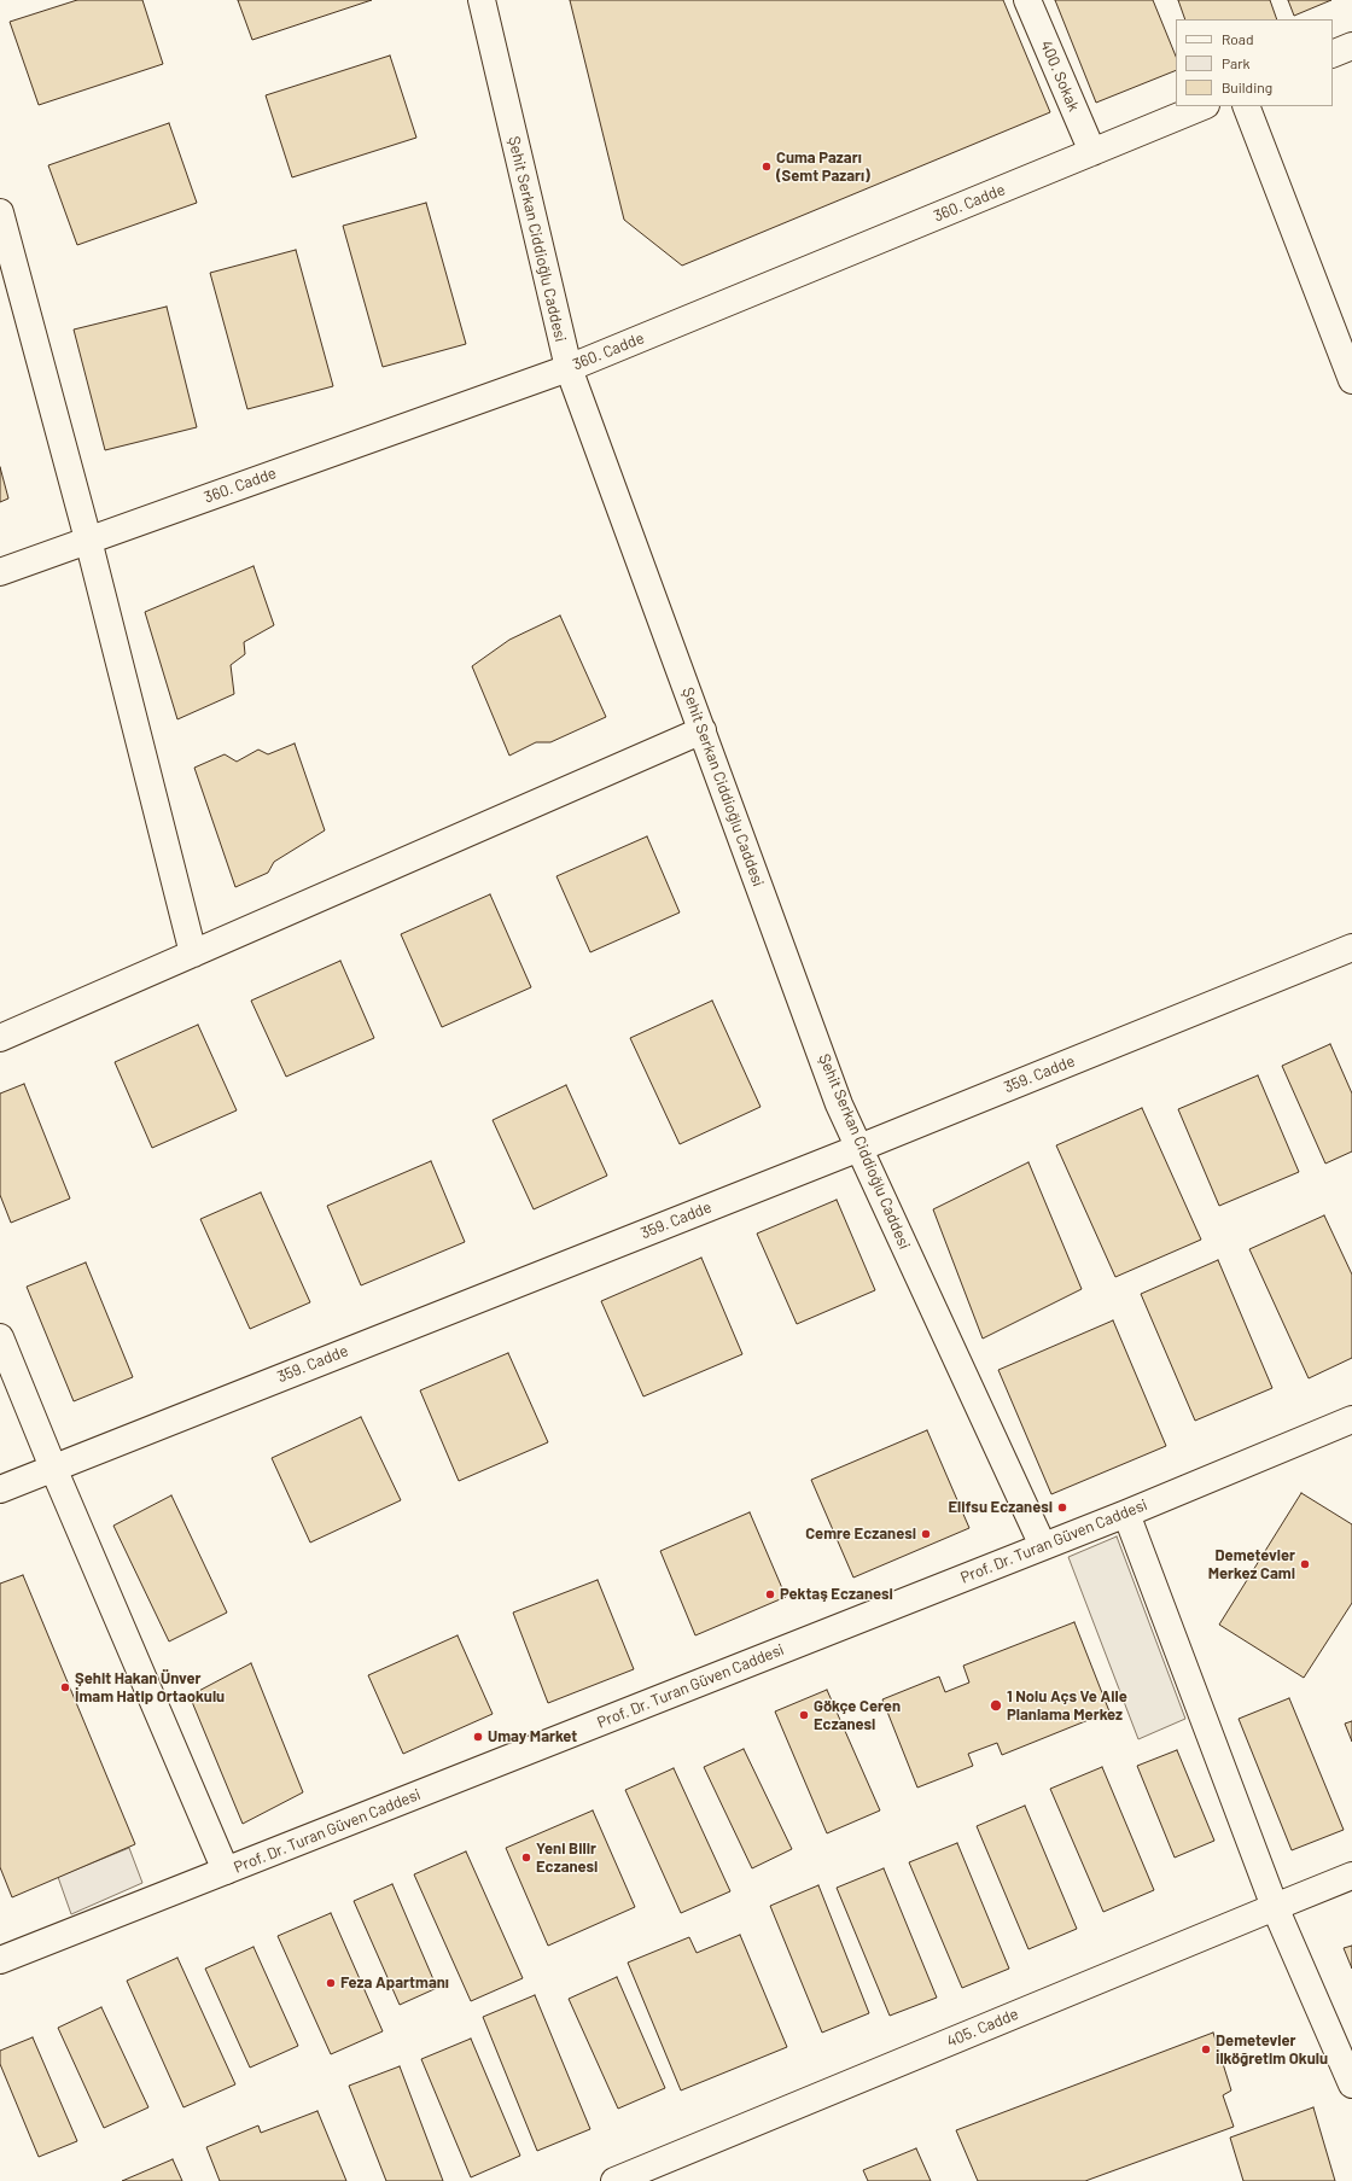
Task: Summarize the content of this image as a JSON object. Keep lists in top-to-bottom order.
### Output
{
  "streets": {
    "street": [
      "400. Sokak",
      "360. Cadde",
      "Şehit Serkan Ciddioğlu Caddesi",
      "359. Cadde",
      "Prof. Dr. Turan Güven Caddesi",
      "405. Cadde"
    ]
  },
  "crossings": [
    ["400. Sokak", "360. Cadde"],
    ["360. Cadde", "Şehit Serkan Ciddioğlu Caddesi"],
    ["Şehit Serkan Ciddioğlu Caddesi", "359. Cadde"],
    ["Şehit Serkan Ciddioğlu Caddesi", "Prof. Dr. Turan Güven Caddesi"]
  ],
  "places": [
    "Cuma Pazarı (Semt Pazarı)",
    "Elifsu Eczanesi",
    "Cemre Eczanesi",
    "Demetevler Merkez Cami",
    "Pektaş Eczanesi",
    "Şehit Hakan Ünver İmam Hatip Ortaokulu",
    "1 Nolu Açs Ve Aile Planlama Merkez",
    "Gökçe Ceren Eczanesi",
    "Umay Market",
    "Yeni Bilir Eczanesi",
    "Feza Apartmanı",
    "Demetevler İlköğretim Okulu"
  ],
  "legend": ["Road", "Park", "Building"]
}
